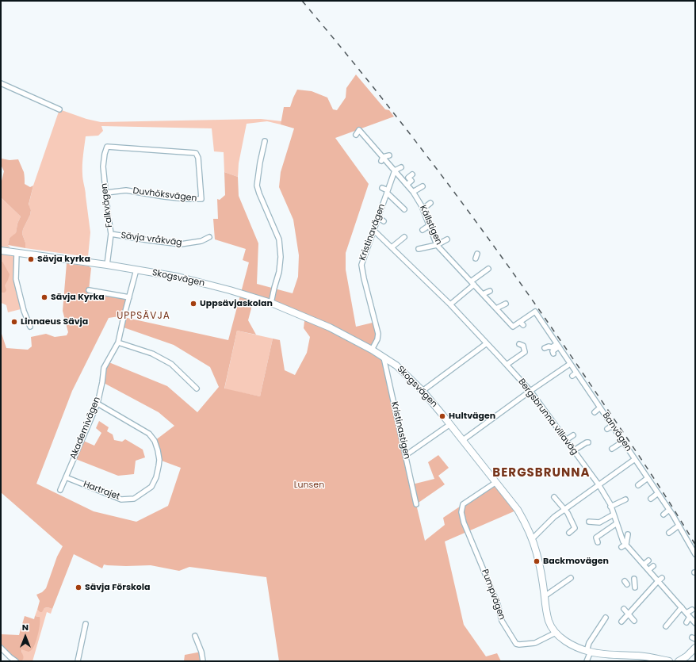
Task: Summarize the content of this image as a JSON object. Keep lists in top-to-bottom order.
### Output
{
  "streets": {
    "street": [
      "Duvhöksvägen",
      "Falkvägen",
      "Källstigen",
      "Kristinavägen",
      "Sävja vråkväg",
      "Skogsvägen",
      "Bergsbrunna villaväg",
      "Akademivägen",
      "Kristinastigen",
      "Banvägen",
      "Hartrajet",
      "Pumpvägen"
    ]
  },
  "crossings": [
    ["Duvhöksvägen", "Falkvägen"],
    ["Falkvägen", "Sävja vråkväg"],
    ["Falkvägen", "Skogsvägen"],
    ["Källstigen", "Kristinavägen"],
    ["Källstigen", "Banvägen"],
    ["Kristinavägen", "Skogsvägen"],
    ["Kristinavägen", "Bergsbrunna villaväg"],
    ["Skogsvägen", "Akademivägen"],
    ["Skogsvägen", "Kristinastigen"],
    ["Skogsvägen", "Pumpvägen"],
    ["Akademivägen", "Hartrajet"]
  ],
  "districts": ["UPPSÄVJA", "BERGSBRUNNA"],
  "parks": ["Lunsen"],
  "places": [
    "Sävja kyrka",
    "Sävja Kyrka",
    "Uppsävjaskolan",
    "Linnaeus Sävja",
    "Hultvägen",
    "Backmovägen",
    "Sävja Förskola"
  ],
  "north": "top"
}
